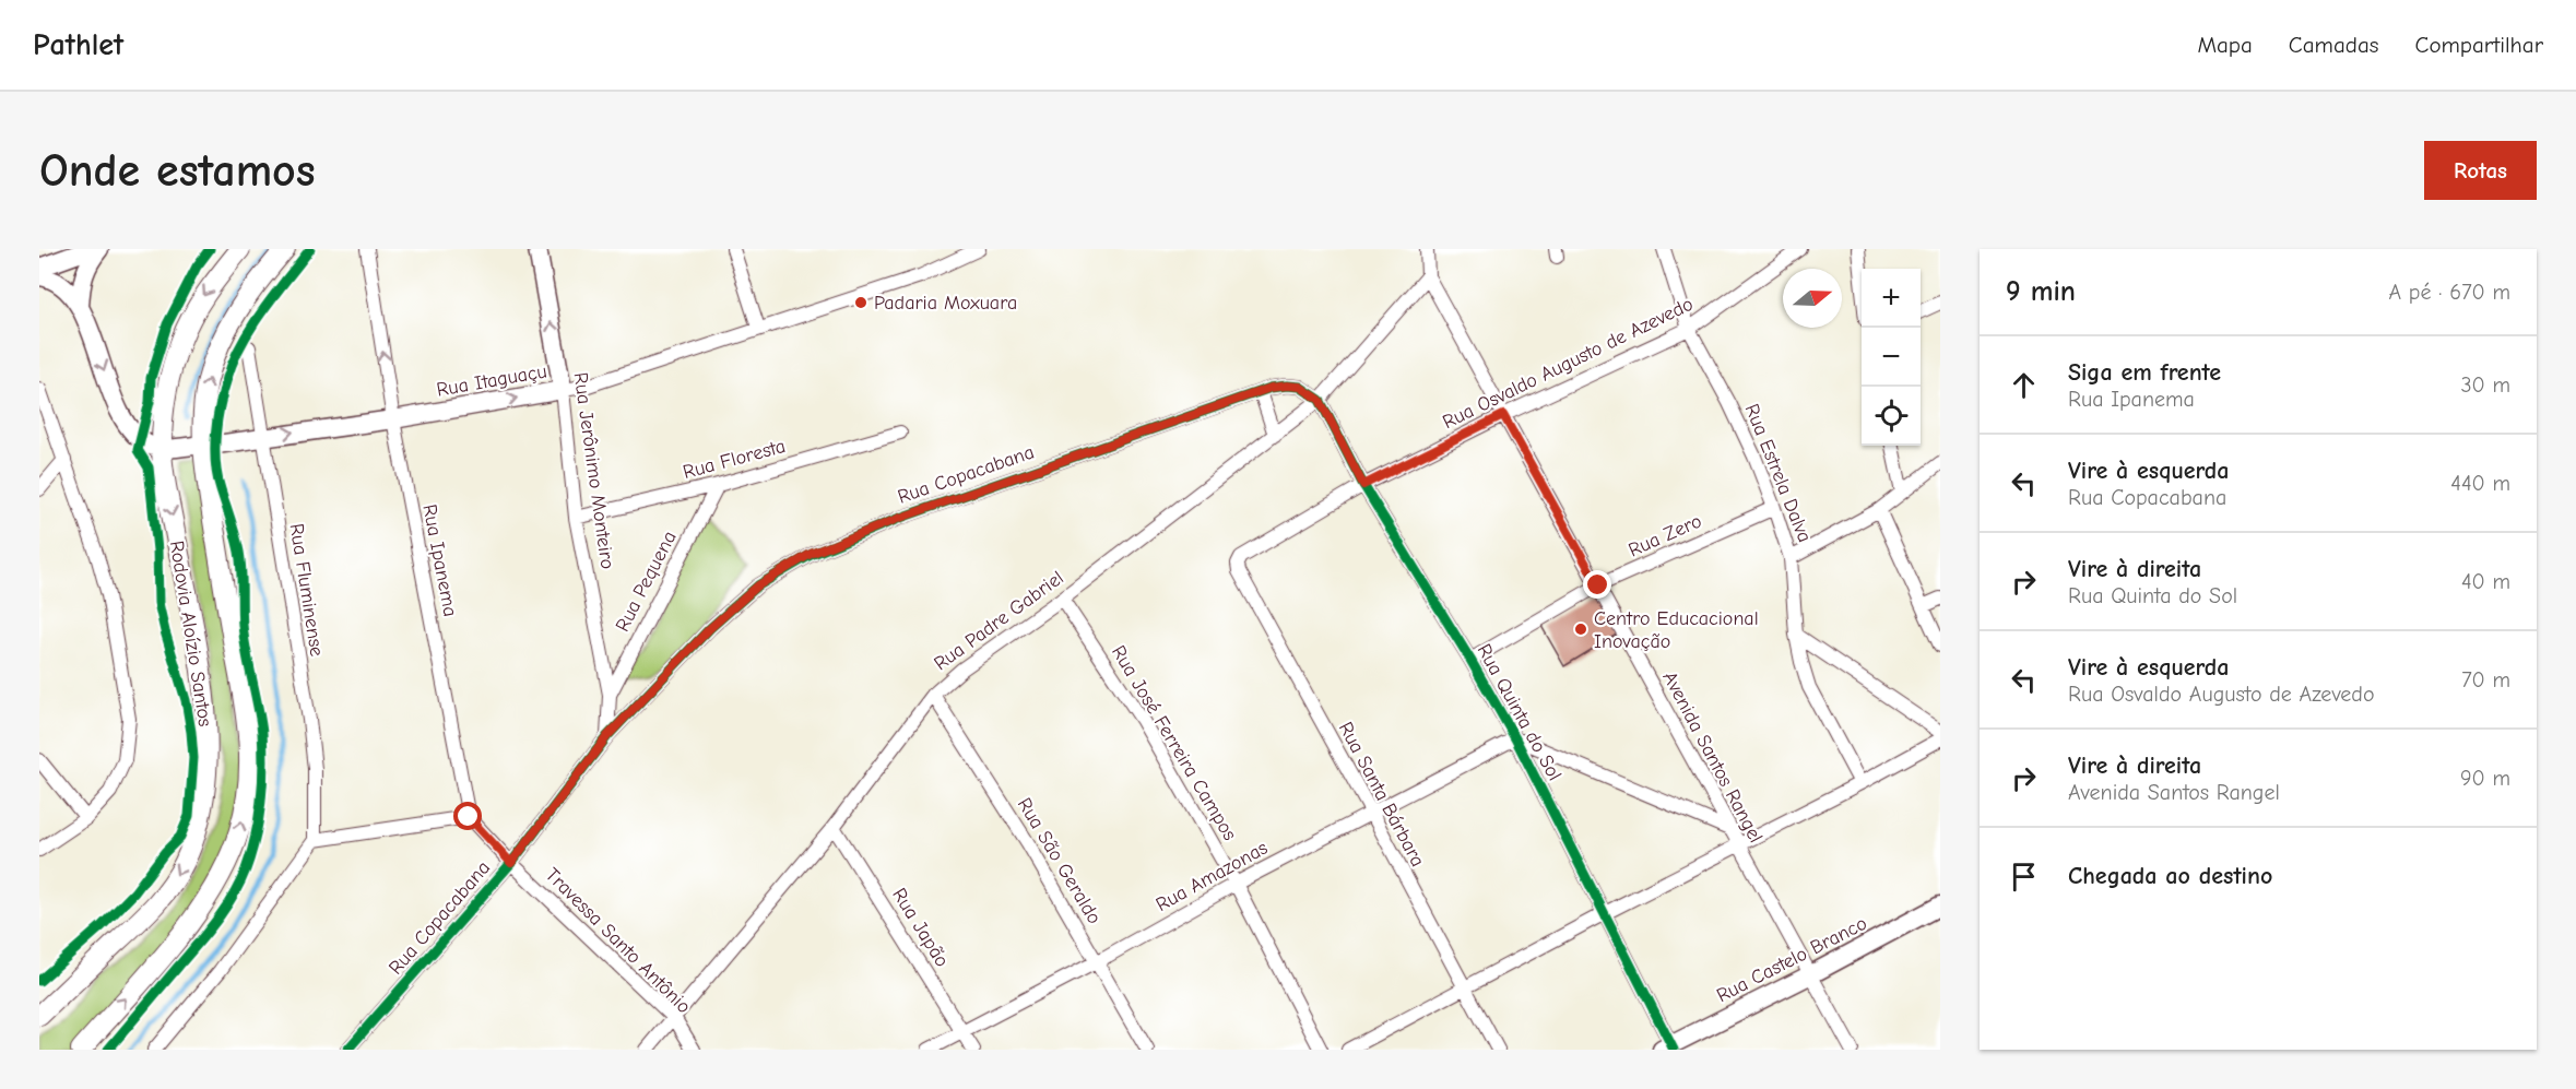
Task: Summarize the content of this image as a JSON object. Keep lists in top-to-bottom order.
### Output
{
  "streets": {
    "main road": ["Rodovia Aloízio Santos"],
    "street": [
      "Rua Osvaldo Augusto de Azevedo",
      "Rua Itaguaçu",
      "Rua Floresta",
      "Rua Jerônimo Monteiro",
      "Rua Estrela Dalva",
      "Rua Copacabana",
      "Rua Zero",
      "Rua Ipanema",
      "Rua Pequena",
      "Rua Fluminense",
      "Rua Padre Gabriel",
      "Rua Quinta do Sol",
      "Rua José Ferreira Campos",
      "Avenida Santos Rangel",
      "Rua Santa Bárbara",
      "Rua São Geraldo",
      "Rua Amazonas",
      "Rua Japão",
      "Travessa Santo Antônio",
      "Rua Castelo Branco"
    ]
  },
  "crossings": [
    ["Rua Osvaldo Augusto de Azevedo", "Rua Estrela Dalva"],
    ["Rua Osvaldo Augusto de Azevedo", "Rua Quinta do Sol"],
    ["Rua Osvaldo Augusto de Azevedo", "Avenida Santos Rangel"],
    ["Rua Osvaldo Augusto de Azevedo", "Rua Santa Bárbara"],
    ["Rua Itaguaçu", "Rua Jerônimo Monteiro"],
    ["Rua Itaguaçu", "Rua Ipanema"],
    ["Rua Itaguaçu", "Rua Fluminense"],
    ["Rua Itaguaçu", "Rodovia Aloízio Santos"],
    ["Rua Floresta", "Rua Jerônimo Monteiro"],
    ["Rua Floresta", "Rua Pequena"],
    ["Rua Jerônimo Monteiro", "Rua Copacabana"],
    ["Rua Jerônimo Monteiro", "Rua Pequena"],
    ["Rua Estrela Dalva", "Rua Zero"],
    ["Rua Copacabana", "Rua Padre Gabriel"],
    ["Rua Copacabana", "Rua Quinta do Sol"],
    ["Rua Copacabana", "Travessa Santo Antônio"],
    ["Rua Zero", "Rua Quinta do Sol"],
    ["Rua Zero", "Avenida Santos Rangel"],
    ["Rua Padre Gabriel", "Rua Quinta do Sol"],
    ["Rua Padre Gabriel", "Rua José Ferreira Campos"],
    ["Rua Padre Gabriel", "Avenida Santos Rangel"],
    ["Rua Padre Gabriel", "Rua São Geraldo"],
    ["Rua Padre Gabriel", "Rua Japão"],
    ["Rua Padre Gabriel", "Travessa Santo Antônio"],
    ["Rua Quinta do Sol", "Rua Amazonas"],
    ["Rua Quinta do Sol", "Rua Castelo Branco"],
    ["Rua José Ferreira Campos", "Rua Amazonas"],
    ["Avenida Santos Rangel", "Rua Castelo Branco"],
    ["Rua Santa Bárbara", "Rua Amazonas"],
    ["Rua São Geraldo", "Rua Amazonas"],
    ["Rua Amazonas", "Rua Japão"]
  ],
  "one_way": ["Rua Itaguaçu"],
  "places": ["Padaria Moxuara", "Centro Educacional Inovação"],
  "north": "right",
  "page": {
    "header": "Pathlet",
    "nav": ["Mapa", "Camadas", "Compartilhar"],
    "buttons": "Rotas",
    "title": "Onde estamos",
    "heading": ["9 min", "A pé · 670 m"],
    "map_buttons": ["+", "−"],
    "list": [
      ["Siga em frente", "Rua Ipanema", "30 m"],
      ["Vire à esquerda", "Rua Copacabana", "440 m"],
      ["Vire à direita", "Rua Quinta do Sol", "40 m"],
      ["Vire à esquerda", "Rua Osvaldo Augusto de Azevedo", "70 m"],
      ["Vire à direita", "Avenida Santos Rangel", "90 m"],
      "Chegada ao destino"
    ]
  }
}
